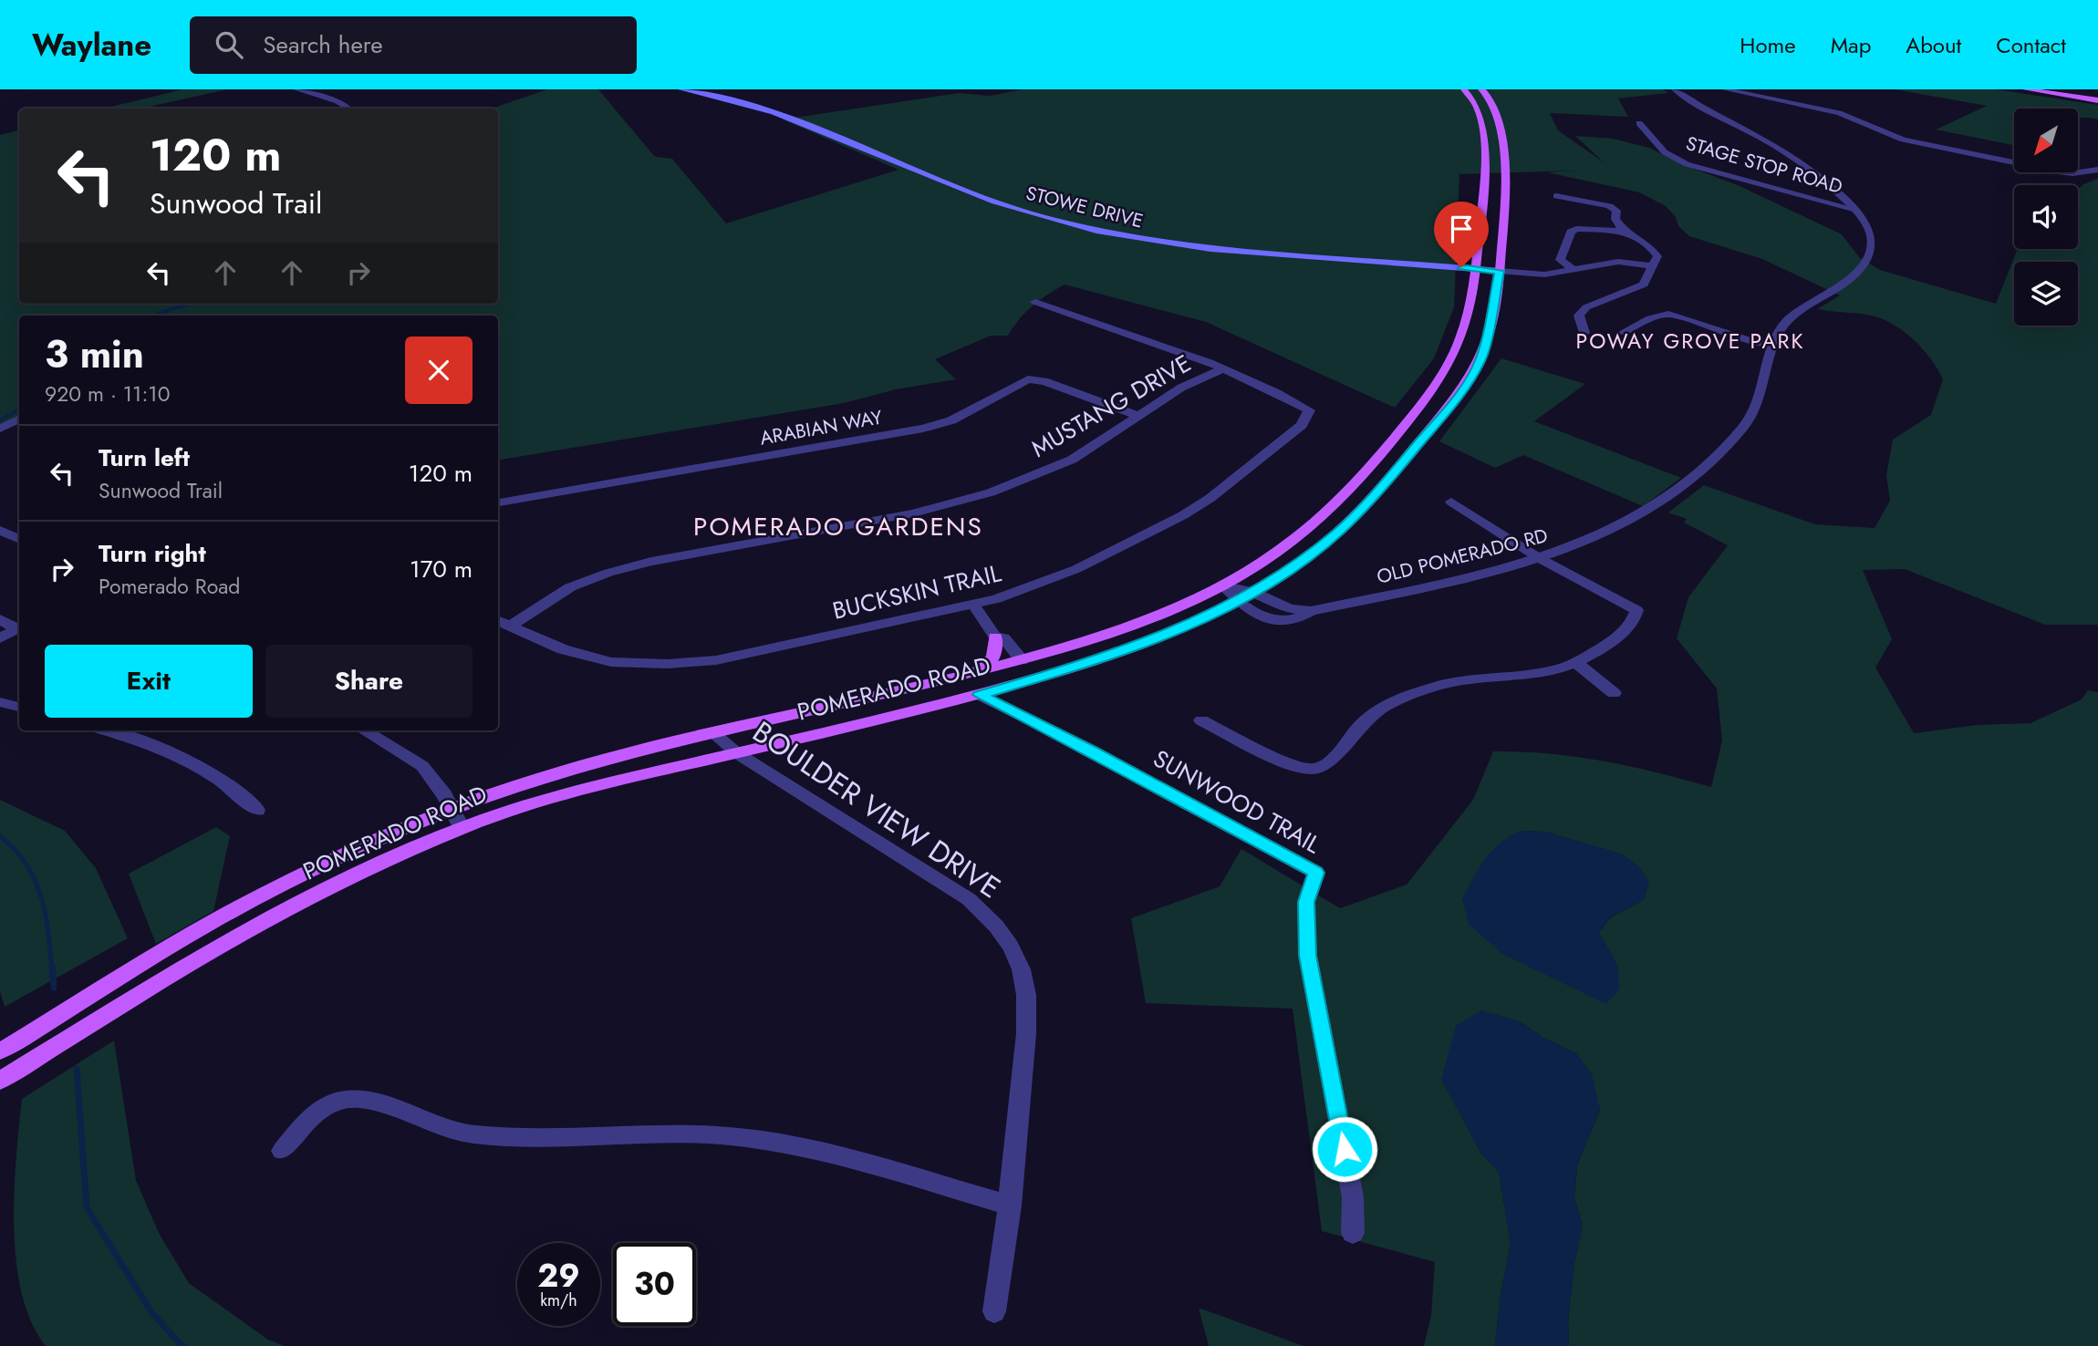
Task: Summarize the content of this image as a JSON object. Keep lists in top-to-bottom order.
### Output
{
  "streets": {
    "main road": ["STOWE DRIVE", "POMERADO ROAD"],
    "street": [
      "STAGE STOP ROAD",
      "MUSTANG DRIVE",
      "ARABIAN WAY",
      "OLD POMERADO RD",
      "BUCKSKIN TRAIL",
      "SUNWOOD TRAIL",
      "BOULDER VIEW DRIVE"
    ]
  },
  "crossings": [
    ["STAGE STOP ROAD", "OLD POMERADO RD"],
    ["STOWE DRIVE", "POMERADO ROAD"],
    ["MUSTANG DRIVE", "ARABIAN WAY"],
    ["MUSTANG DRIVE", "BUCKSKIN TRAIL"],
    ["OLD POMERADO RD", "POMERADO ROAD"],
    ["POMERADO ROAD", "SUNWOOD TRAIL"],
    ["POMERADO ROAD", "BOULDER VIEW DRIVE"]
  ],
  "districts": ["POWAY GROVE PARK", "POMERADO GARDENS"],
  "north": "bottom left",
  "page": {
    "header": "Waylane",
    "search": "Search here",
    "nav": [
      "Home",
      "Map",
      "About",
      "Contact"
    ],
    "turn": ["120 m", "Sunwood Trail"],
    "heading": ["3 min", "920 m · 11:10"],
    "list": [
      {
        "name": "Turn left",
        "note": "Sunwood Trail",
        "value": "120 m"
      },
      {
        "name": "Turn right",
        "note": "Pomerado Road",
        "value": "170 m"
      }
    ],
    "buttons": ["Exit", "Share"],
    "speed": "29 km/h",
    "limit": "30"
  }
}
